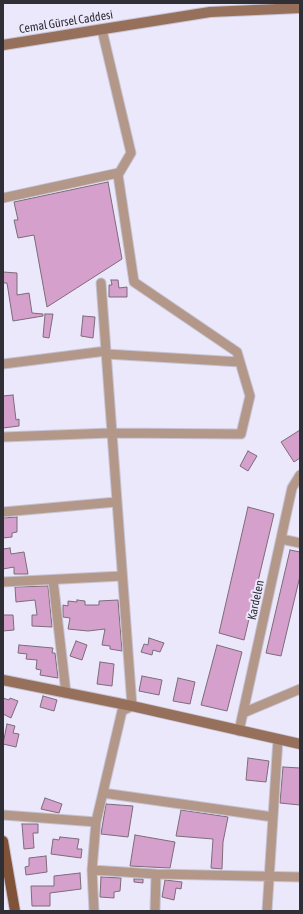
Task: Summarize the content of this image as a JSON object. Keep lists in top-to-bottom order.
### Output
{
  "streets": {
    "street": ["Cemal Gürsel Caddesi", "Kardelen"]
  }
}
